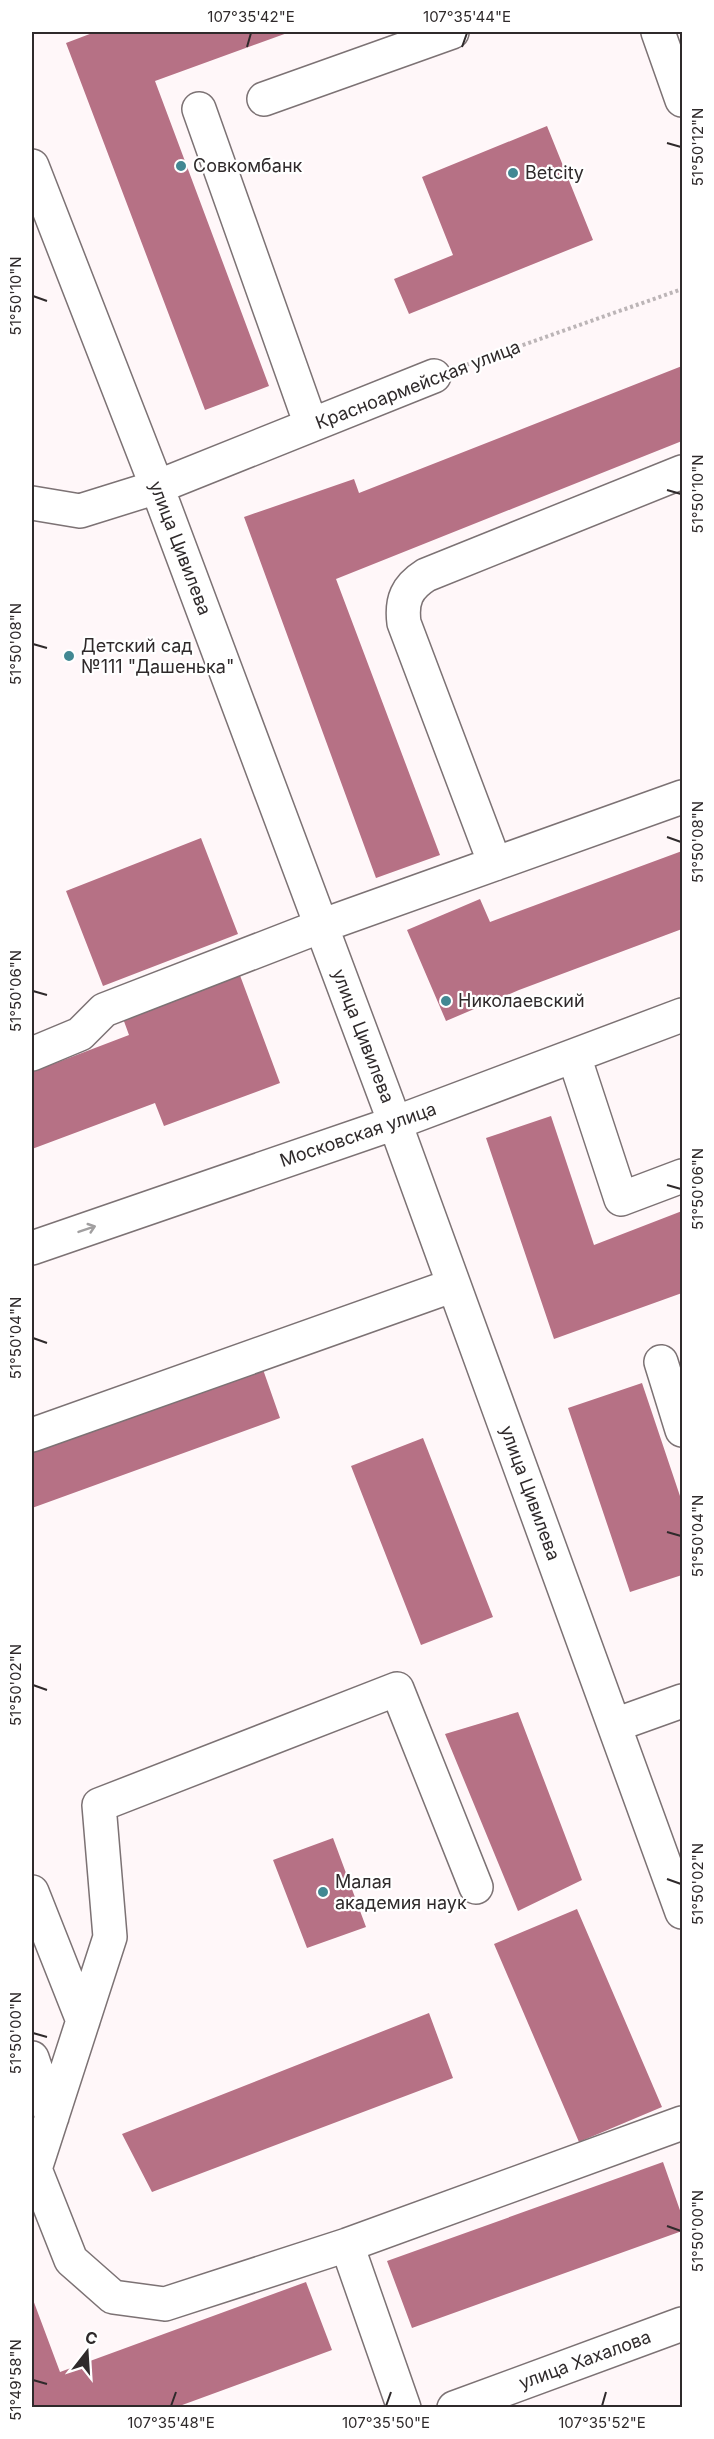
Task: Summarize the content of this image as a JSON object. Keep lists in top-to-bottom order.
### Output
{
  "streets": {
    "street": [
      "Красноармейская улица",
      "улица Цивилева",
      "Московская улица",
      "улица Хахалова"
    ]
  },
  "crossings": [
    ["Красноармейская улица", "улица Цивилева"],
    ["улица Цивилева", "Московская улица"]
  ],
  "places": [
    "Совкомбанк",
    "Betcity",
    "Детский сад №111 \"Дашенька\"",
    "Николаевский",
    "Малая академия наук"
  ],
  "north": "top",
  "coordinates": [
    "107°35'42\"E",
    "107°35'44\"E",
    "51°50'12\"N",
    "51°50'10\"N",
    "51°50'08\"N",
    "51°50'06\"N",
    "51°50'04\"N",
    "51°50'02\"N",
    "51°50'00\"N",
    "51°49'58\"N",
    "107°35'48\"E",
    "107°35'50\"E",
    "107°35'52\"E"
  ]
}
